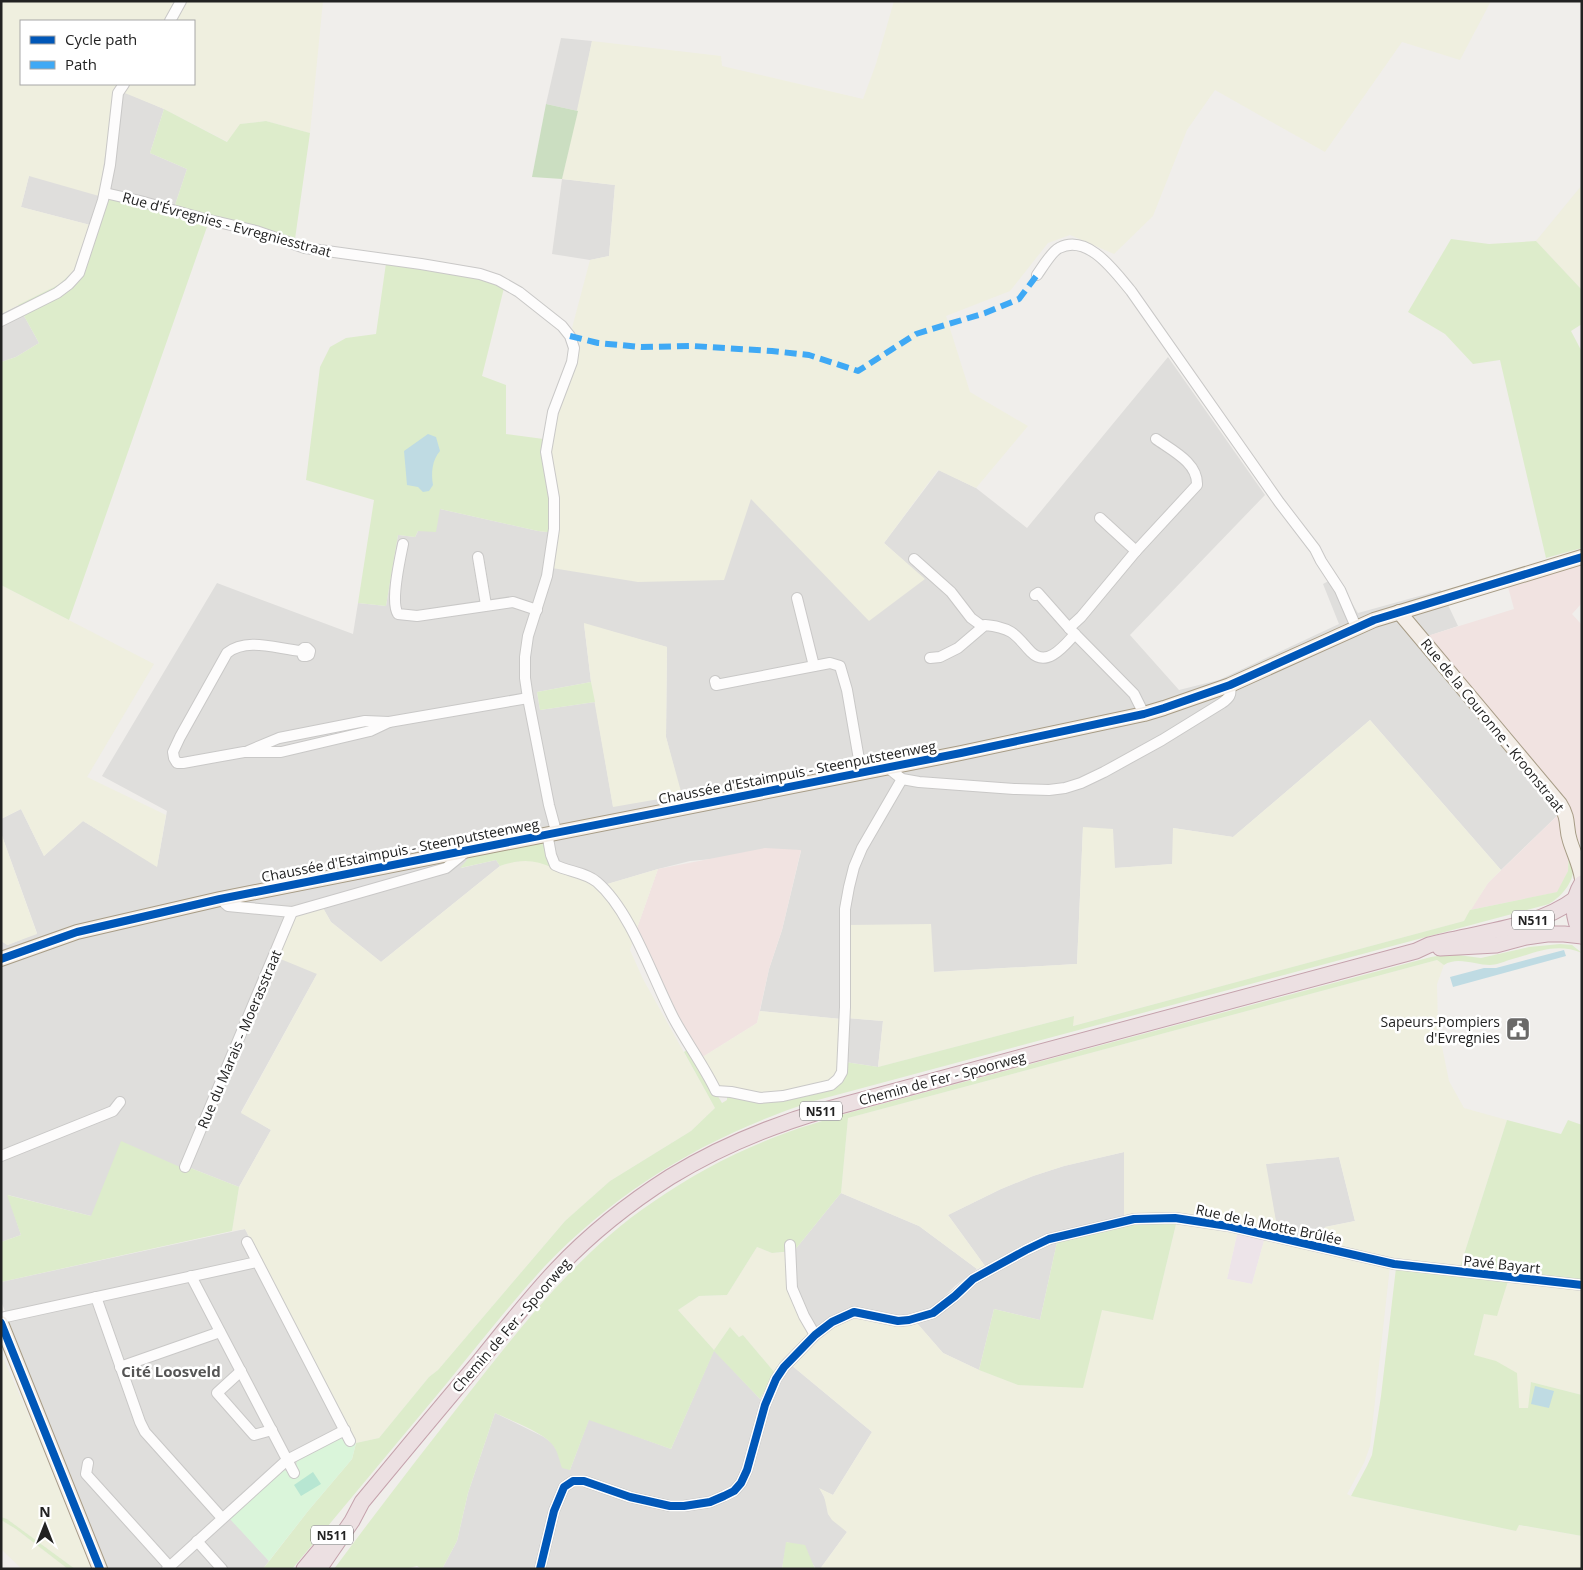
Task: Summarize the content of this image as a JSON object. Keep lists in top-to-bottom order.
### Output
{
  "streets": {
    "highway": ["N511", "Chemin de Fer - Spoorweg"],
    "main road": ["Rue de la Couronne - Kroonstraat", "Chaussée d'Estaimpuis - Steenputsteenweg"],
    "street": [
      "Rue d'Évregnies - Evregniesstraat",
      "Rue du Marais - Moerasstraat",
      "Rue de la Motte Brûlée",
      "Pavé Bayart"
    ]
  },
  "crossings": [
    ["Rue d'Évregnies - Evregniesstraat", "Chaussée d'Estaimpuis - Steenputsteenweg"],
    ["Rue de la Couronne - Kroonstraat", "Chaussée d'Estaimpuis - Steenputsteenweg"],
    ["N511", "Chemin de Fer - Spoorweg"],
    ["Rue de la Motte Brûlée", "Pavé Bayart"]
  ],
  "districts": ["Cité Loosveld"],
  "places": {
    "public building": ["Sapeurs-Pompiers d'Evregnies"]
  },
  "legend": ["Cycle path", "Path"],
  "north": "top"
}
